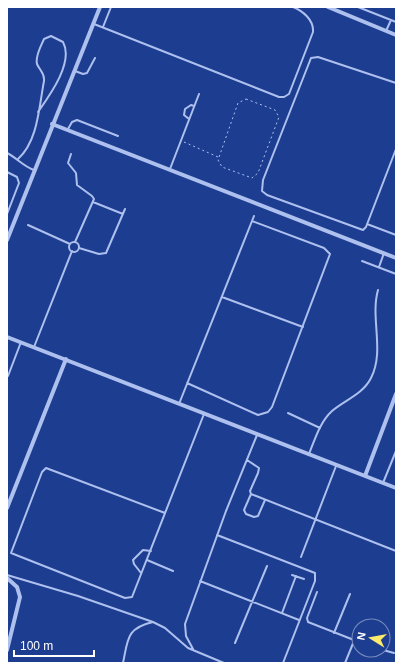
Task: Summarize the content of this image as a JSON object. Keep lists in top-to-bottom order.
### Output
{
  "scale_bar": "100 m",
  "north": "left"
}
